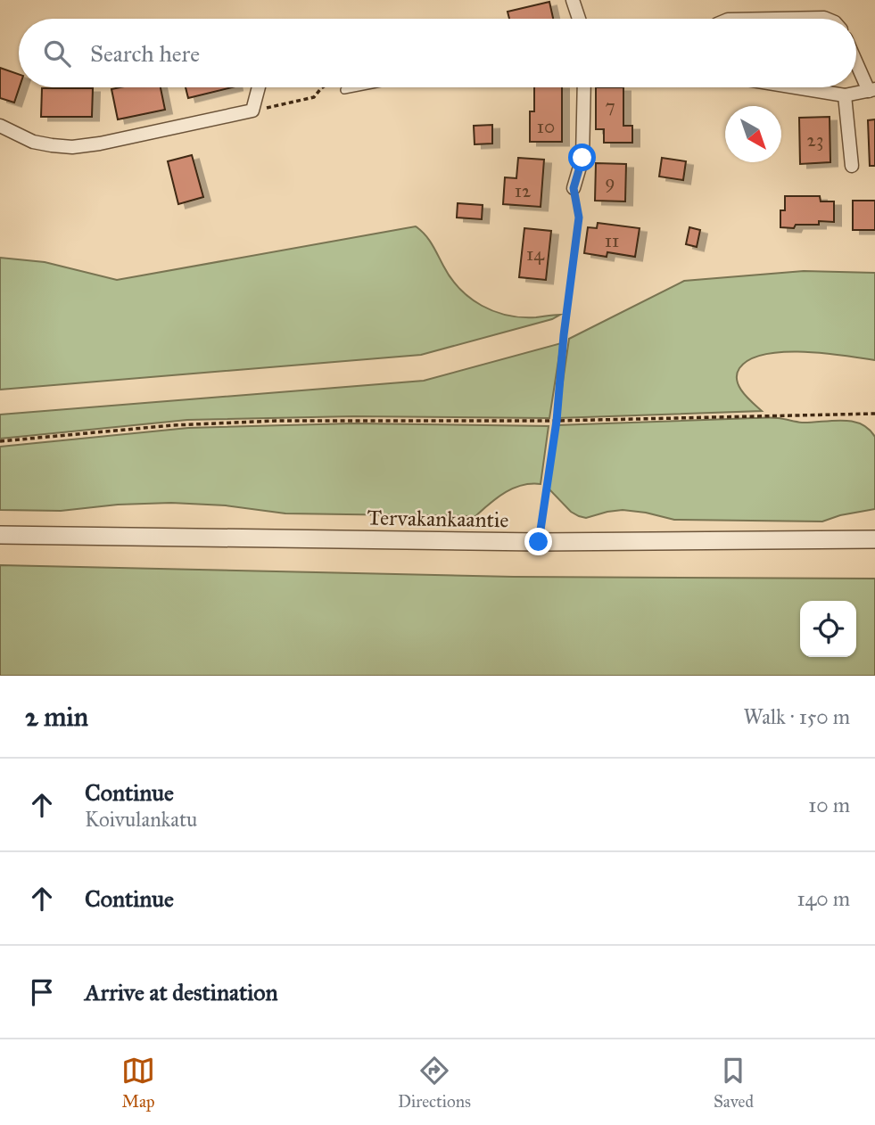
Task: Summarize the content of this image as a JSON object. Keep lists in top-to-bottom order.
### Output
{
  "streets": {
    "street": ["Tervakankaantie"]
  },
  "house_numbers": [
    "7",
    "10",
    "23",
    "9",
    "12",
    "11",
    "14"
  ],
  "north": "bottom right",
  "page": {
    "search": "Search here",
    "heading": ["2 min", "Walk · 150 m"],
    "list": [
      ["Continue", "Koivulankatu", "10 m"],
      ["Continue", "140 m"],
      "Arrive at destination"
    ],
    "nav": ["Map", "Directions", "Saved"]
  }
}
